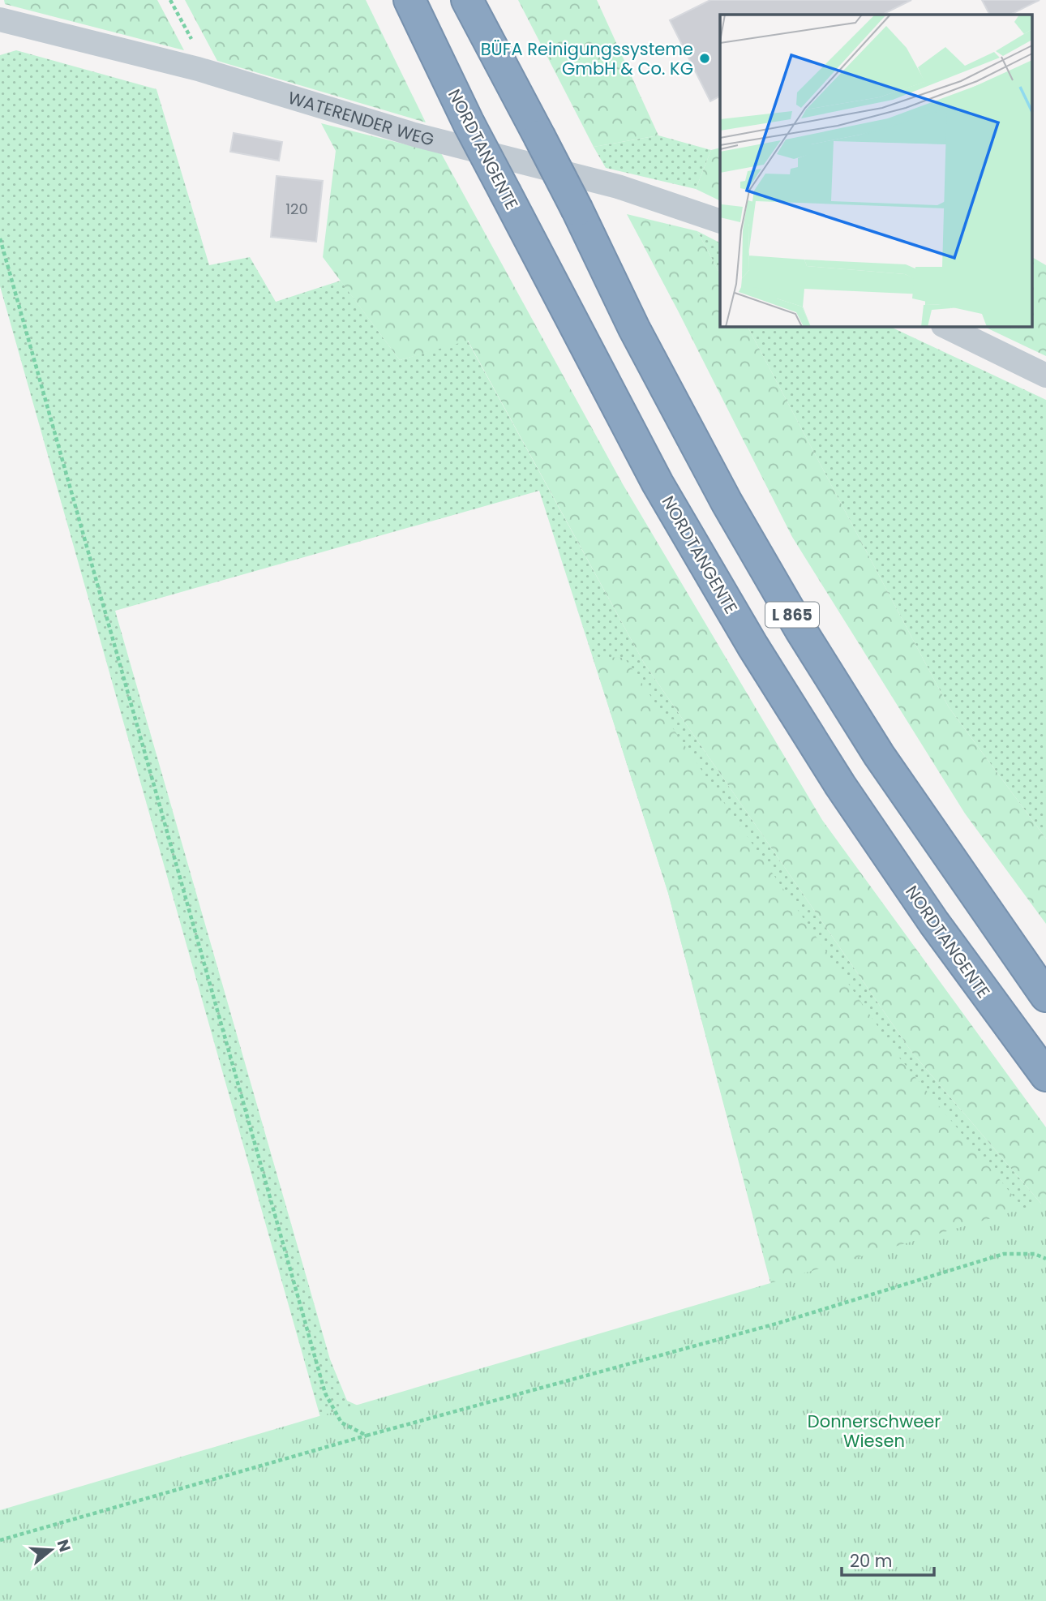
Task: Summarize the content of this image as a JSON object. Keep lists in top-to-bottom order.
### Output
{
  "streets": {
    "highway": ["NORDTANGENTE", "L 865"],
    "street": ["WATERENDER WEG"]
  },
  "parks": ["Donnerschweer Wiesen"],
  "places": ["BÜFA Reinigungssysteme GmbH & Co. KG"],
  "house_numbers": ["120"],
  "scale_bar": "20 m",
  "north": "right"
}
